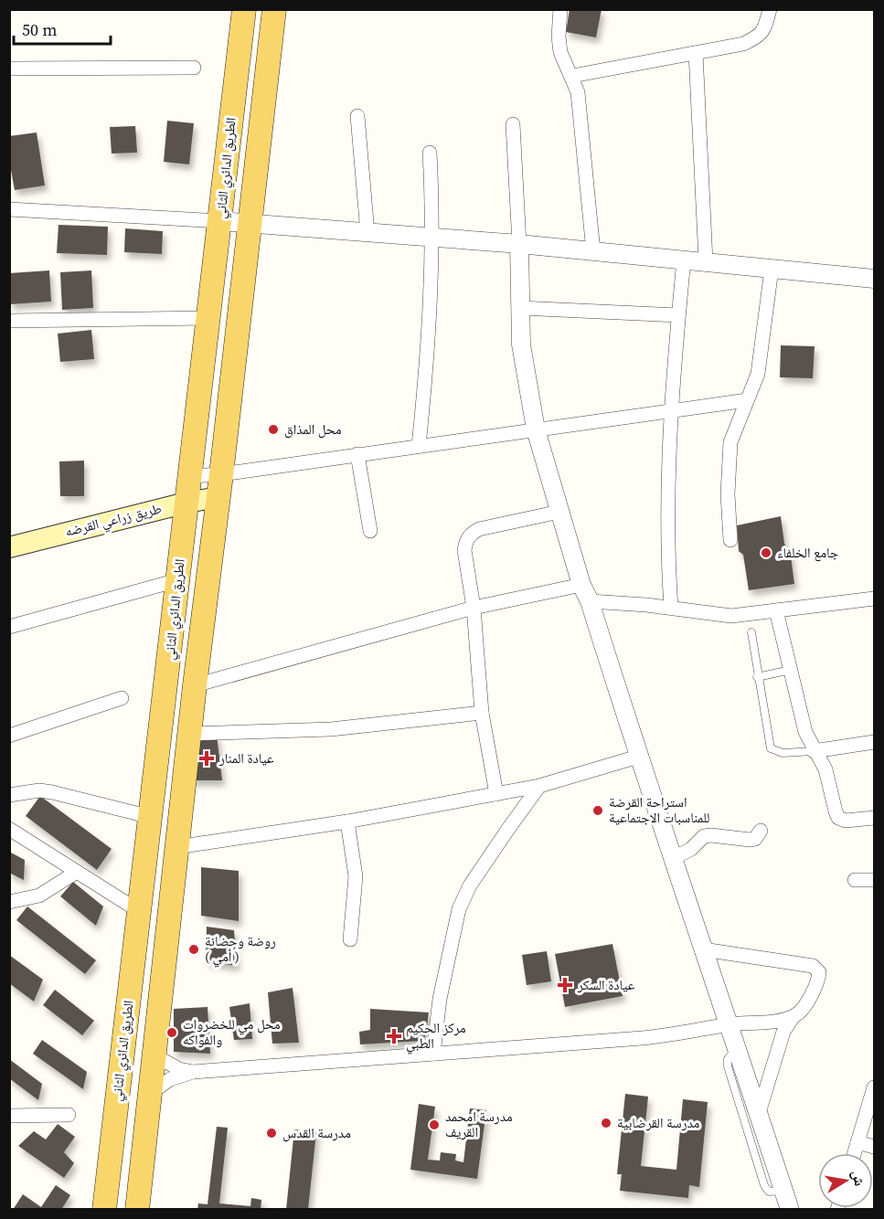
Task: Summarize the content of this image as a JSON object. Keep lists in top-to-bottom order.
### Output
{
  "streets": {
    "main road": ["الطريق الدائري الثاني", "طريق زراعي القرضه"]
  },
  "crossings": [
    ["الطريق الدائري الثاني", "طريق زراعي القرضه"]
  ],
  "places": {
    "other": [
      "محل المذاق",
      "جامع الخلفاء",
      "استراحة القرضة للمناسبات الاجتماعية",
      "روضة وحضانة ( أمي )",
      "محل مي للخضروات والفواكه",
      "مدرسة القرضابية",
      "مدرسة امحمد القريف",
      "مدرسة القدس"
    ],
    "health": ["عيادة المنار", "عيادة السكر", "مركز الحكيم الطبي"]
  },
  "scale_bar": "50 m",
  "north": "right"
}
